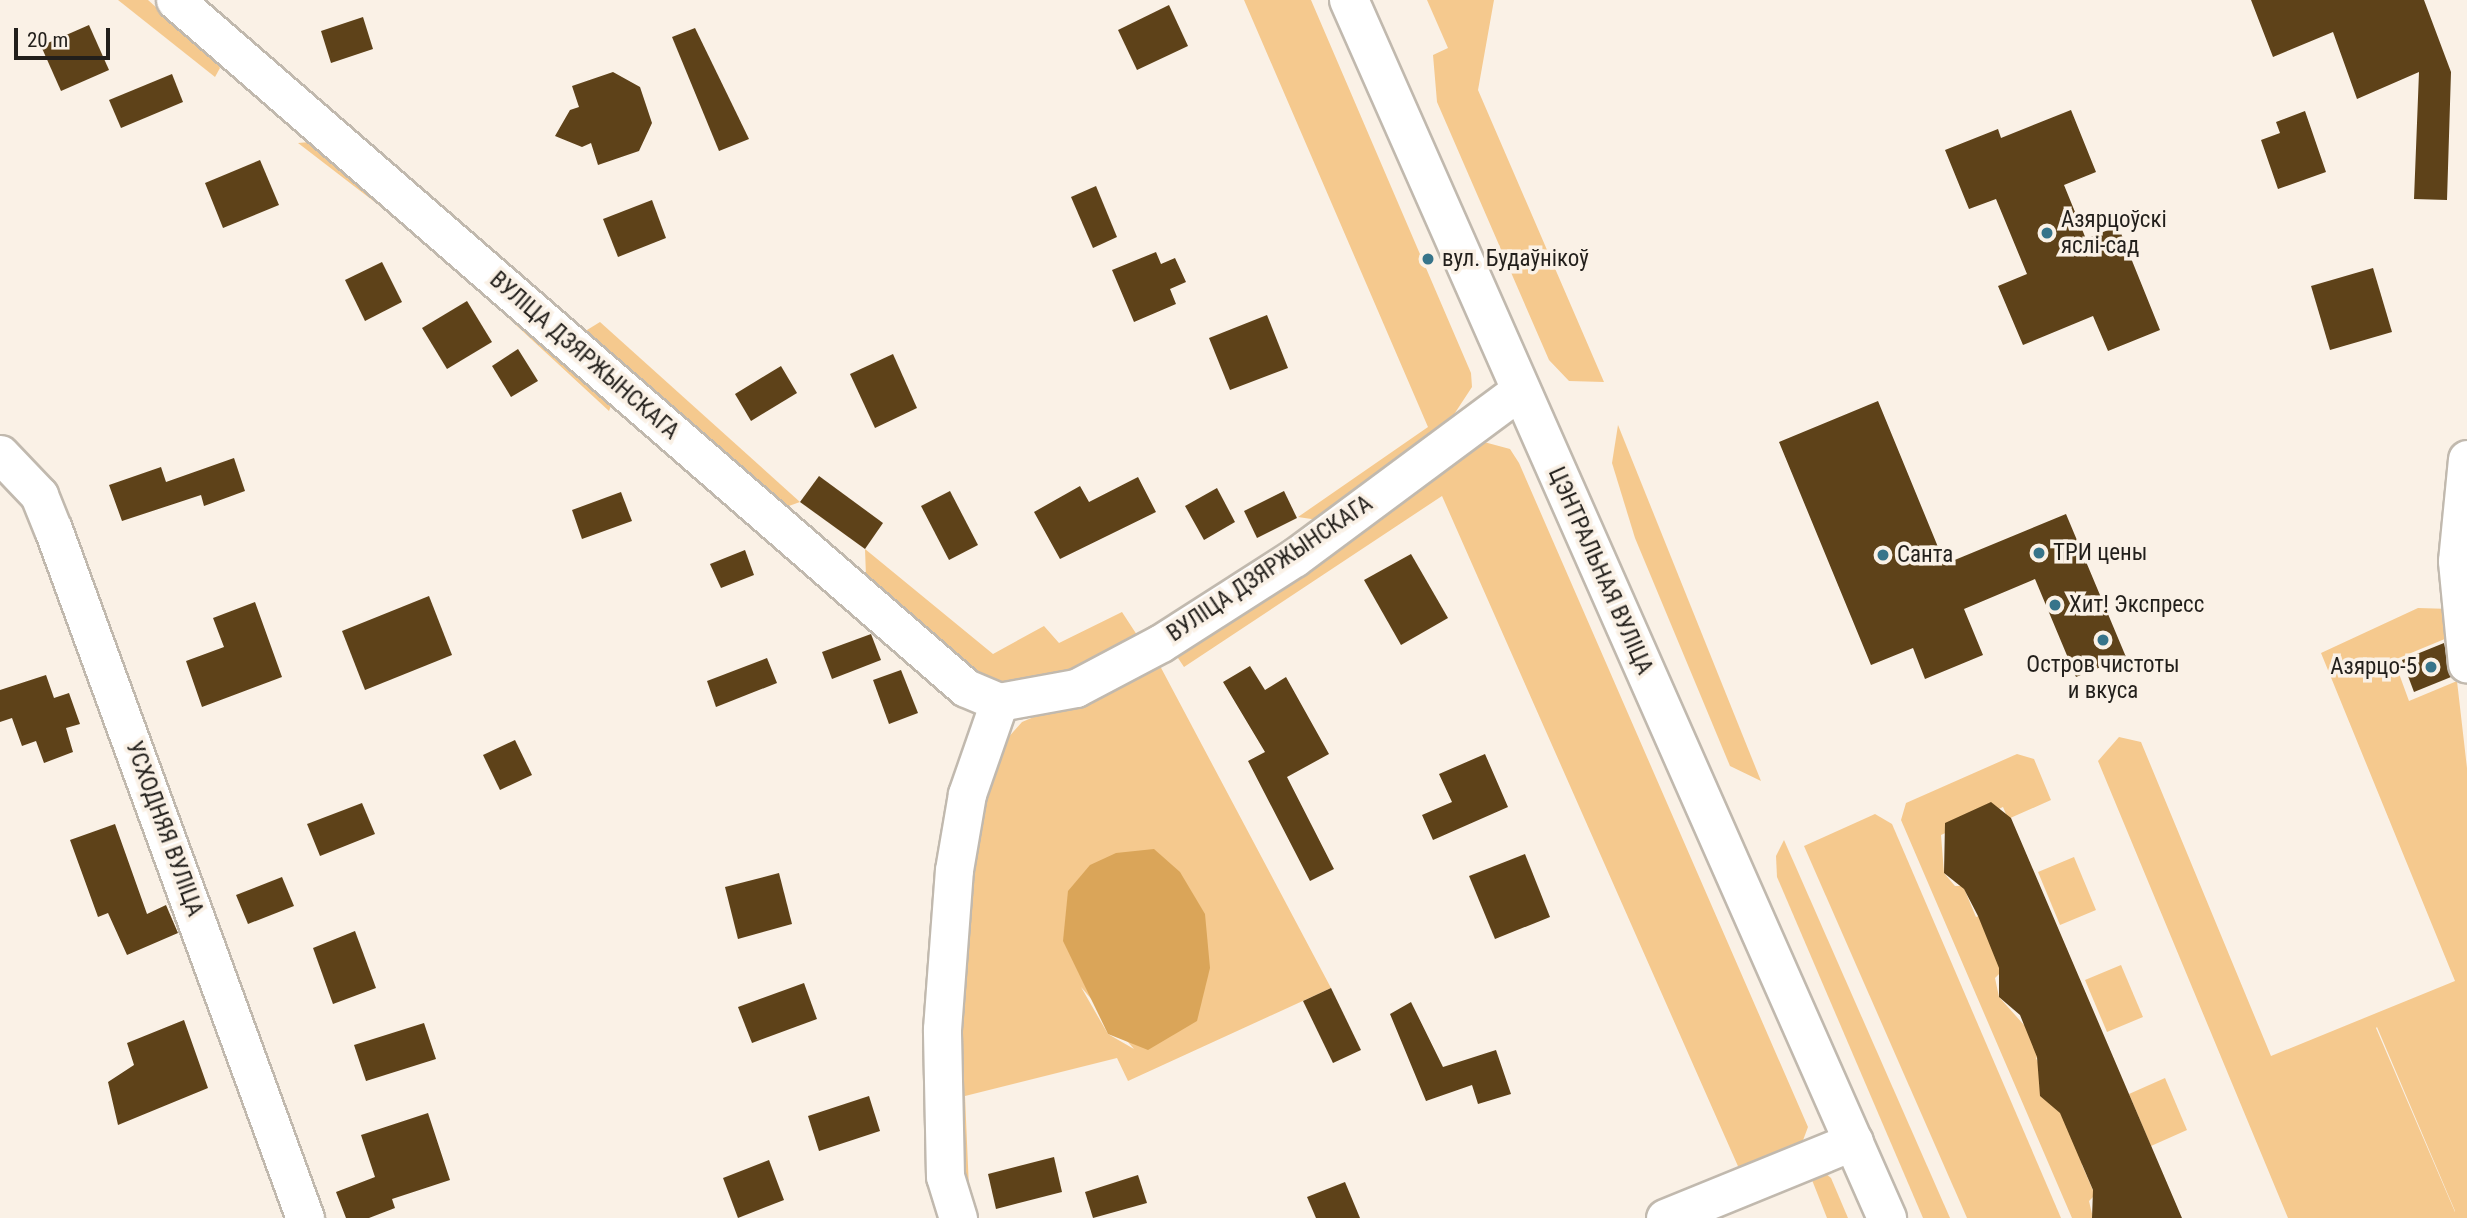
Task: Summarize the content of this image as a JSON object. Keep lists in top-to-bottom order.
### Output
{
  "streets": {
    "main road": ["ЦЭНТРАЛЬНАЯ ВУЛІЦА"],
    "street": ["ВУЛІЦА ДЗЯРЖЫНСКАГА", "УСХОДНЯЯ ВУЛІЦА"]
  },
  "crossings": [
    ["ВУЛІЦА ДЗЯРЖЫНСКАГА", "ЦЭНТРАЛЬНАЯ ВУЛІЦА"]
  ],
  "places": [
    "Азярцоўскі яслі-сад",
    "вул. Будаўнікоў",
    "ТРИ цены",
    "Санта",
    "Хит! Экспресс",
    "Остров чистоты и вкуса",
    "Азярцо-5"
  ],
  "scale_bar": "20 m"
}
